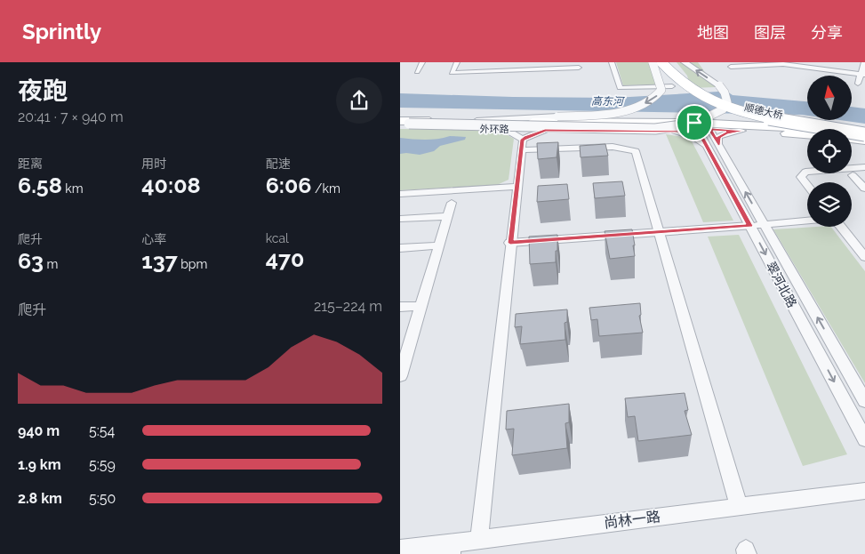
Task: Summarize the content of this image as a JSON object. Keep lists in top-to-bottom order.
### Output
{
  "streets": {
    "main road": ["顺德大桥", "外环路"],
    "street": ["翠河北路", "尚林一路"]
  },
  "crossings": [
    ["顺德大桥", "外环路"],
    ["外环路", "翠河北路"]
  ],
  "water": ["高东河"],
  "north": "top",
  "page": {
    "header": "Sprintly",
    "nav": ["地图", "图层", "分享"],
    "heading": ["夜跑", "20:41 · 7 × 940 m"],
    "stats": [
      ["距离", "6.58 km"],
      ["用时", "40:08"],
      ["配速", "6:06 /km"],
      ["爬升", "63 m"],
      ["心率", "137 bpm"],
      ["kcal", "470"]
    ],
    "chart": ["爬升", "215–224 m"],
    "list": [
      {
        "name": "940 m",
        "note": "5:54"
      },
      {
        "name": "1.9 km",
        "note": "5:59"
      },
      {
        "name": "2.8 km",
        "note": "5:50"
      }
    ]
  }
}
